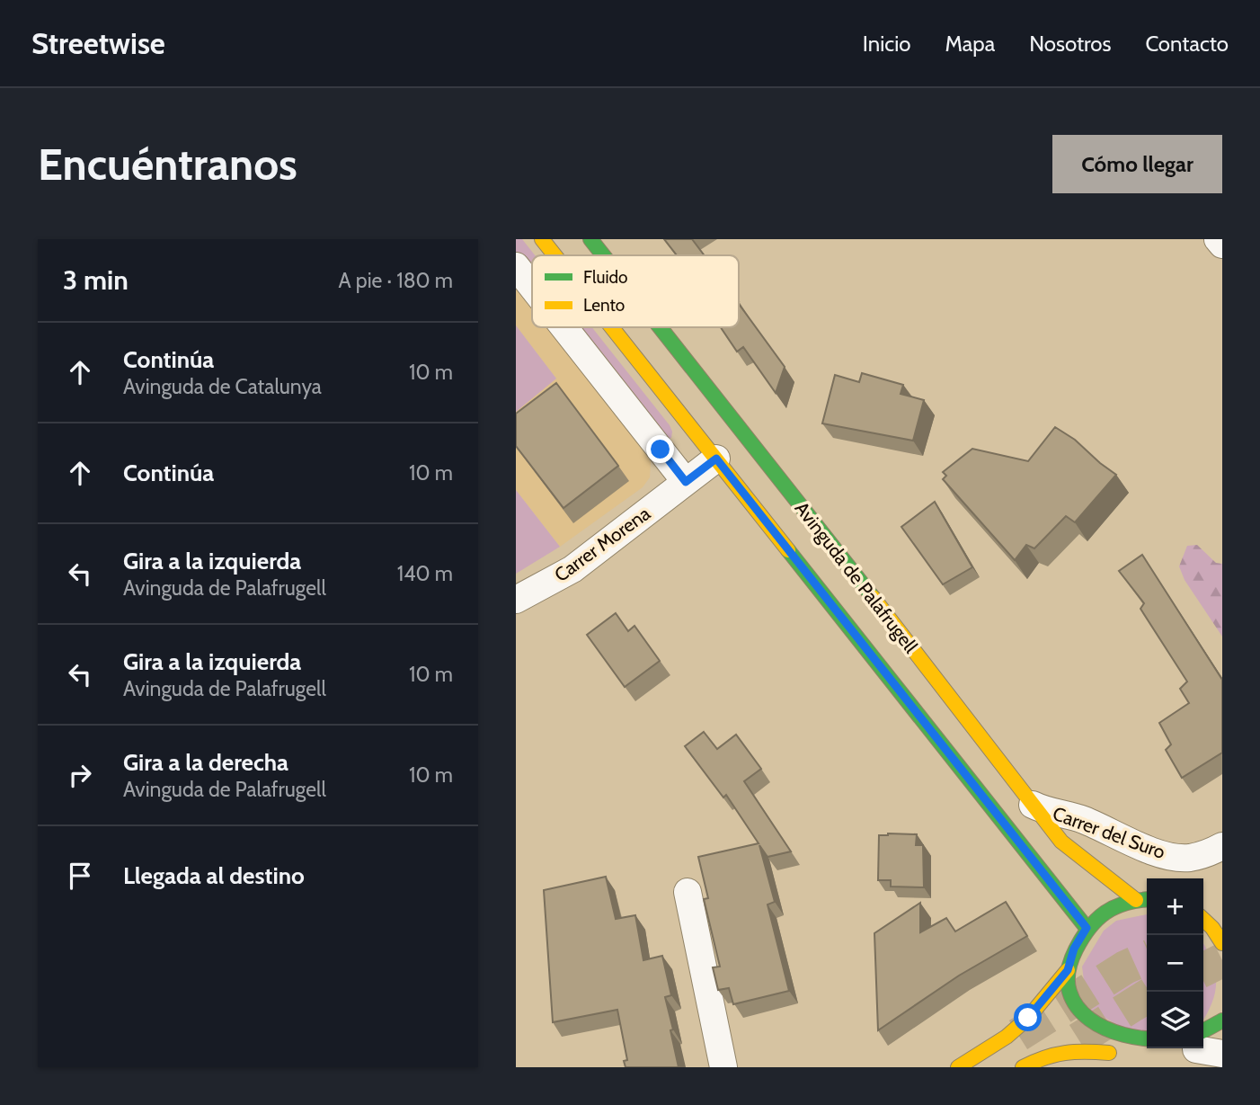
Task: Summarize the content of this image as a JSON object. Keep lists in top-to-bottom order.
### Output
{
  "streets": {
    "main road": ["Avinguda de Palafrugell"],
    "street": ["Carrer Morena", "Carrer del Suro"]
  },
  "crossings": [
    ["Avinguda de Palafrugell", "Carrer del Suro"]
  ],
  "legend": ["Fluido", "Lento"],
  "page": {
    "header": "Streetwise",
    "nav": [
      "Inicio",
      "Mapa",
      "Nosotros",
      "Contacto"
    ],
    "buttons": "Cómo llegar",
    "title": "Encuéntranos",
    "heading": ["3 min", "A pie · 180 m"],
    "list": [
      ["Continúa", "Avinguda de Catalunya", "10 m"],
      ["Continúa", "10 m"],
      ["Gira a la izquierda", "Avinguda de Palafrugell", "140 m"],
      ["Gira a la izquierda", "Avinguda de Palafrugell", "10 m"],
      ["Gira a la derecha", "Avinguda de Palafrugell", "10 m"],
      "Llegada al destino"
    ],
    "map_buttons": ["+", "−"]
  }
}
